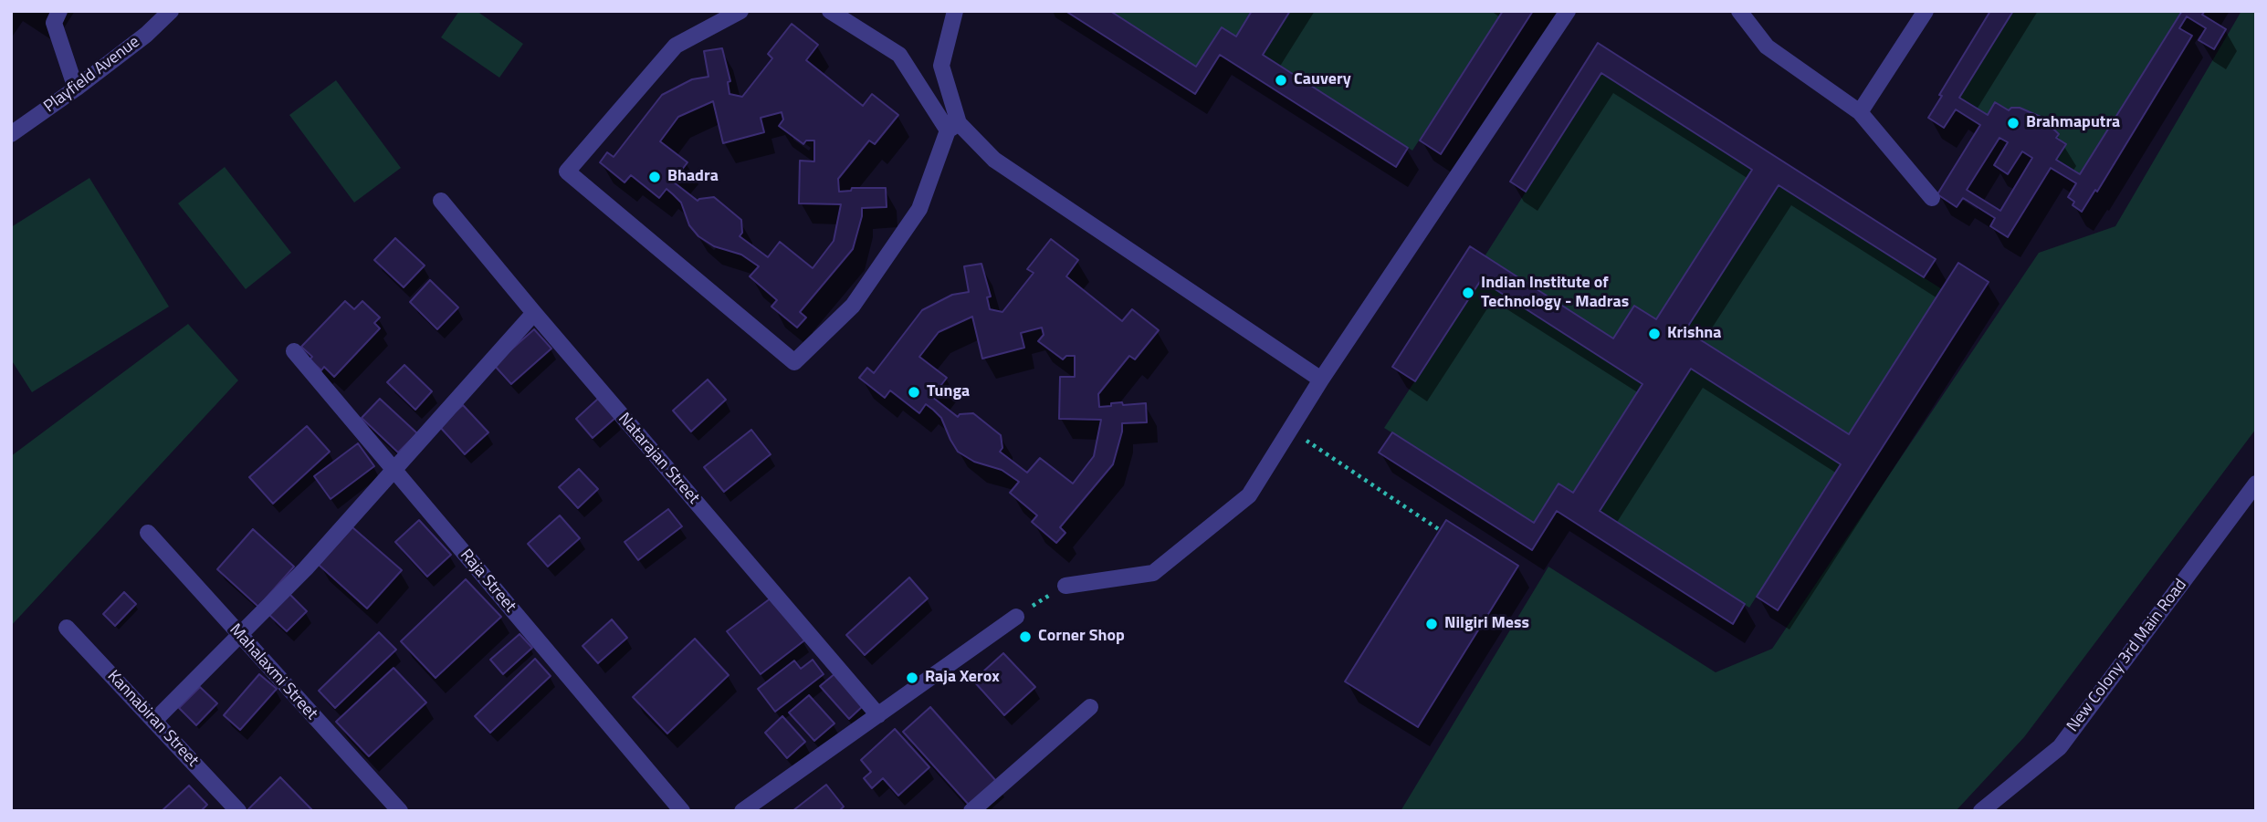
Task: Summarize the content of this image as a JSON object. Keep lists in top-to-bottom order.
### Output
{
  "streets": {
    "street": [
      "Playfield Avenue",
      "Natarajan Street",
      "Raja Street",
      "New Colony 3rd Main Road",
      "Mahalaxmi Street",
      "Kannabiran Street"
    ]
  },
  "places": [
    "Cauvery",
    "Brahmaputra",
    "Bhadra",
    "Indian Institute of Technology - Madras",
    "Krishna",
    "Tunga",
    "Nilgiri Mess",
    "Corner Shop",
    "Raja Xerox"
  ]
}
